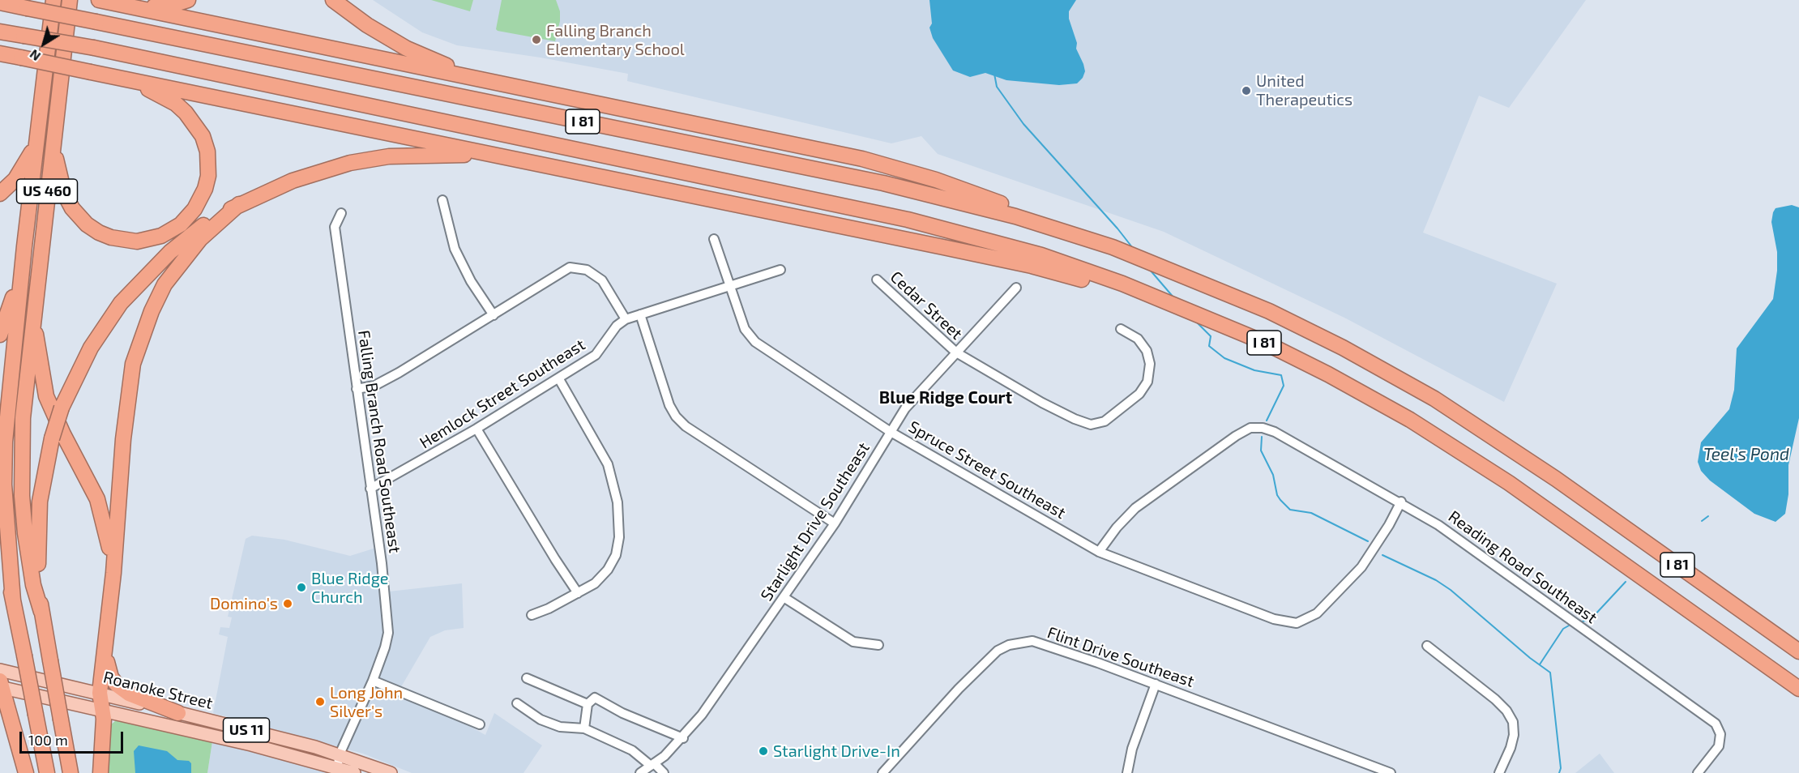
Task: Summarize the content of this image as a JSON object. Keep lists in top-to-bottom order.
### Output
{
  "streets": {
    "highway": ["I 81", "US 460"],
    "main road": ["Roanoke Street", "US 11"],
    "street": [
      "Cedar Street",
      "Hemlock Street Southeast",
      "Falling Branch Road Southeast",
      "Spruce Street Southeast",
      "Starlight Drive Southeast",
      "Reading Road Southeast",
      "Flint Drive Southeast"
    ]
  },
  "crossings": [
    ["Cedar Street", "Starlight Drive Southeast"],
    ["Hemlock Street Southeast", "Falling Branch Road Southeast"],
    ["Hemlock Street Southeast", "Spruce Street Southeast"],
    ["Falling Branch Road Southeast", "Roanoke Street"],
    ["Spruce Street Southeast", "Starlight Drive Southeast"],
    ["Spruce Street Southeast", "Reading Road Southeast"]
  ],
  "districts": ["Blue Ridge Court"],
  "water": ["Teel's Pond"],
  "places": [
    "Falling Branch Elementary School",
    "United Therapeutics",
    "Blue Ridge Church",
    "Domino's",
    "Long John Silver's",
    "Starlight Drive-In"
  ],
  "scale_bar": "100 m",
  "north": "bottom left"
}
